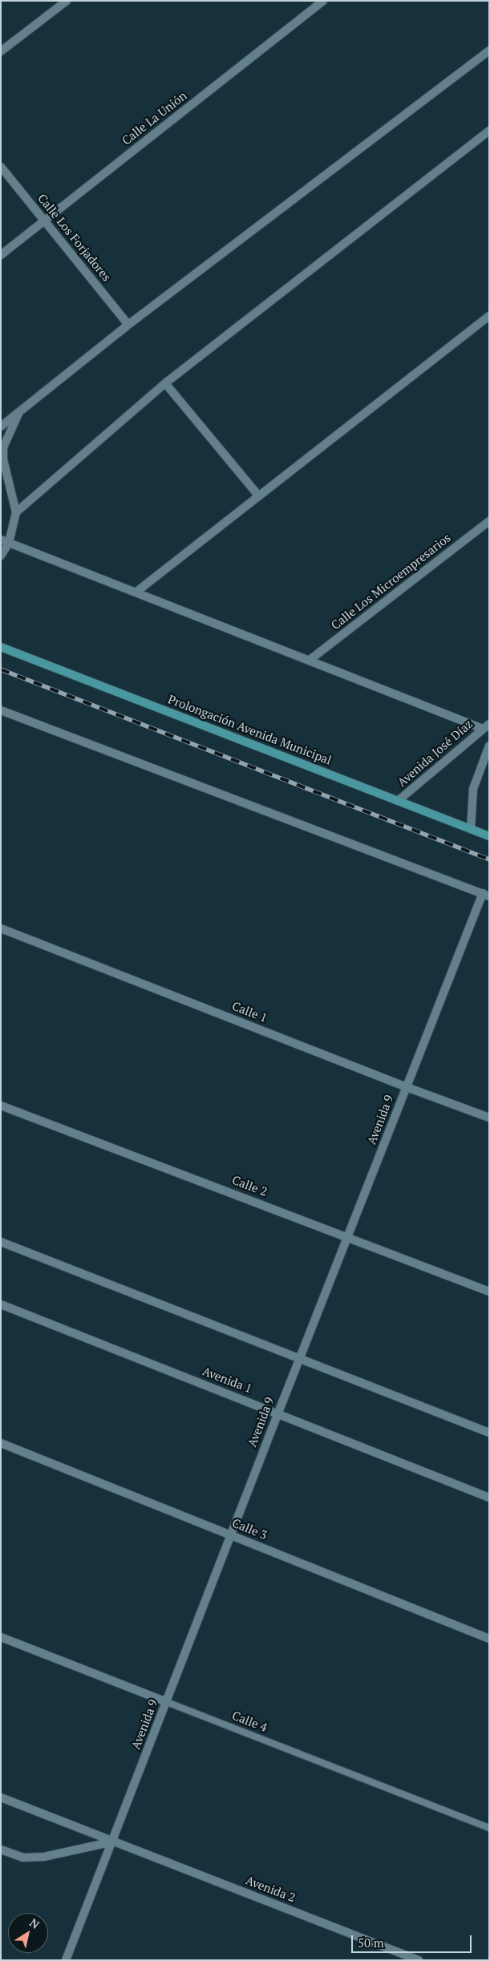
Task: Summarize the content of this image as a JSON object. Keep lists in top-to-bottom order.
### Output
{
  "streets": {
    "main road": ["Prolongación Avenida Municipal"],
    "street": [
      "Calle La Unión",
      "Calle Los Forjadores",
      "Calle Los Microempresarios",
      "Avenida José Díaz",
      "Calle 1",
      "Avenida 9",
      "Calle 2",
      "Avenida 1",
      "Calle 3",
      "Calle 4",
      "Avenida 2"
    ]
  },
  "crossings": [
    ["Calle La Unión", "Calle Los Forjadores"],
    ["Prolongación Avenida Municipal", "Avenida José Díaz"],
    ["Calle 1", "Avenida 9"],
    ["Avenida 9", "Calle 2"],
    ["Avenida 9", "Avenida 1"],
    ["Avenida 9", "Calle 3"],
    ["Avenida 9", "Calle 4"],
    ["Avenida 9", "Avenida 2"]
  ],
  "scale_bar": "50 m",
  "north": "top right"
}
